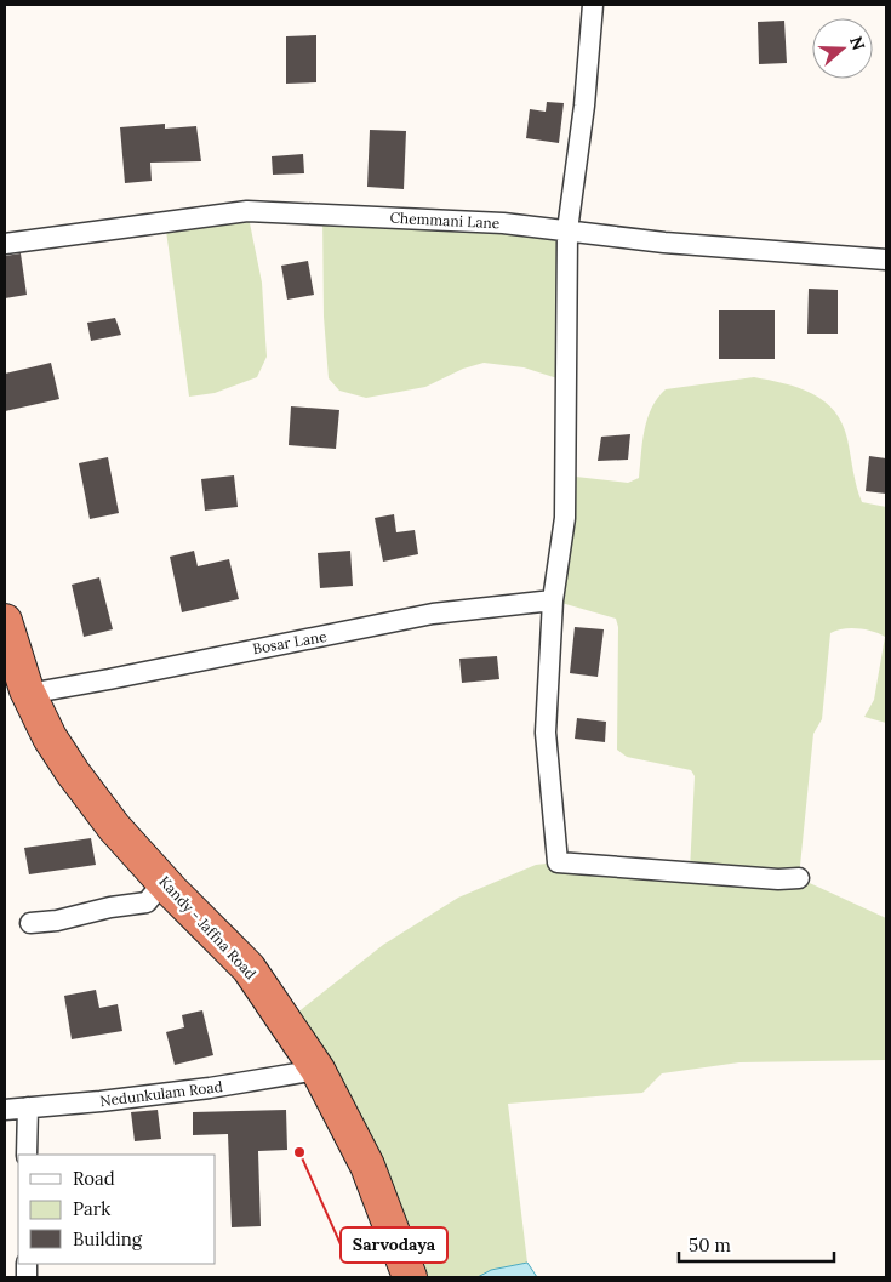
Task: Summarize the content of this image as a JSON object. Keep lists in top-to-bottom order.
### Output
{
  "streets": {
    "highway": ["Kandy - Jaffna Road"],
    "street": ["Chemmani Lane", "Bosar Lane", "Nedunkulam Road"]
  },
  "crossings": [
    ["Bosar Lane", "Kandy - Jaffna Road"],
    ["Kandy - Jaffna Road", "Nedunkulam Road"]
  ],
  "places": ["Sarvodaya"],
  "legend": ["Road", "Park", "Building"],
  "scale_bar": "50 m",
  "north": "right"
}
